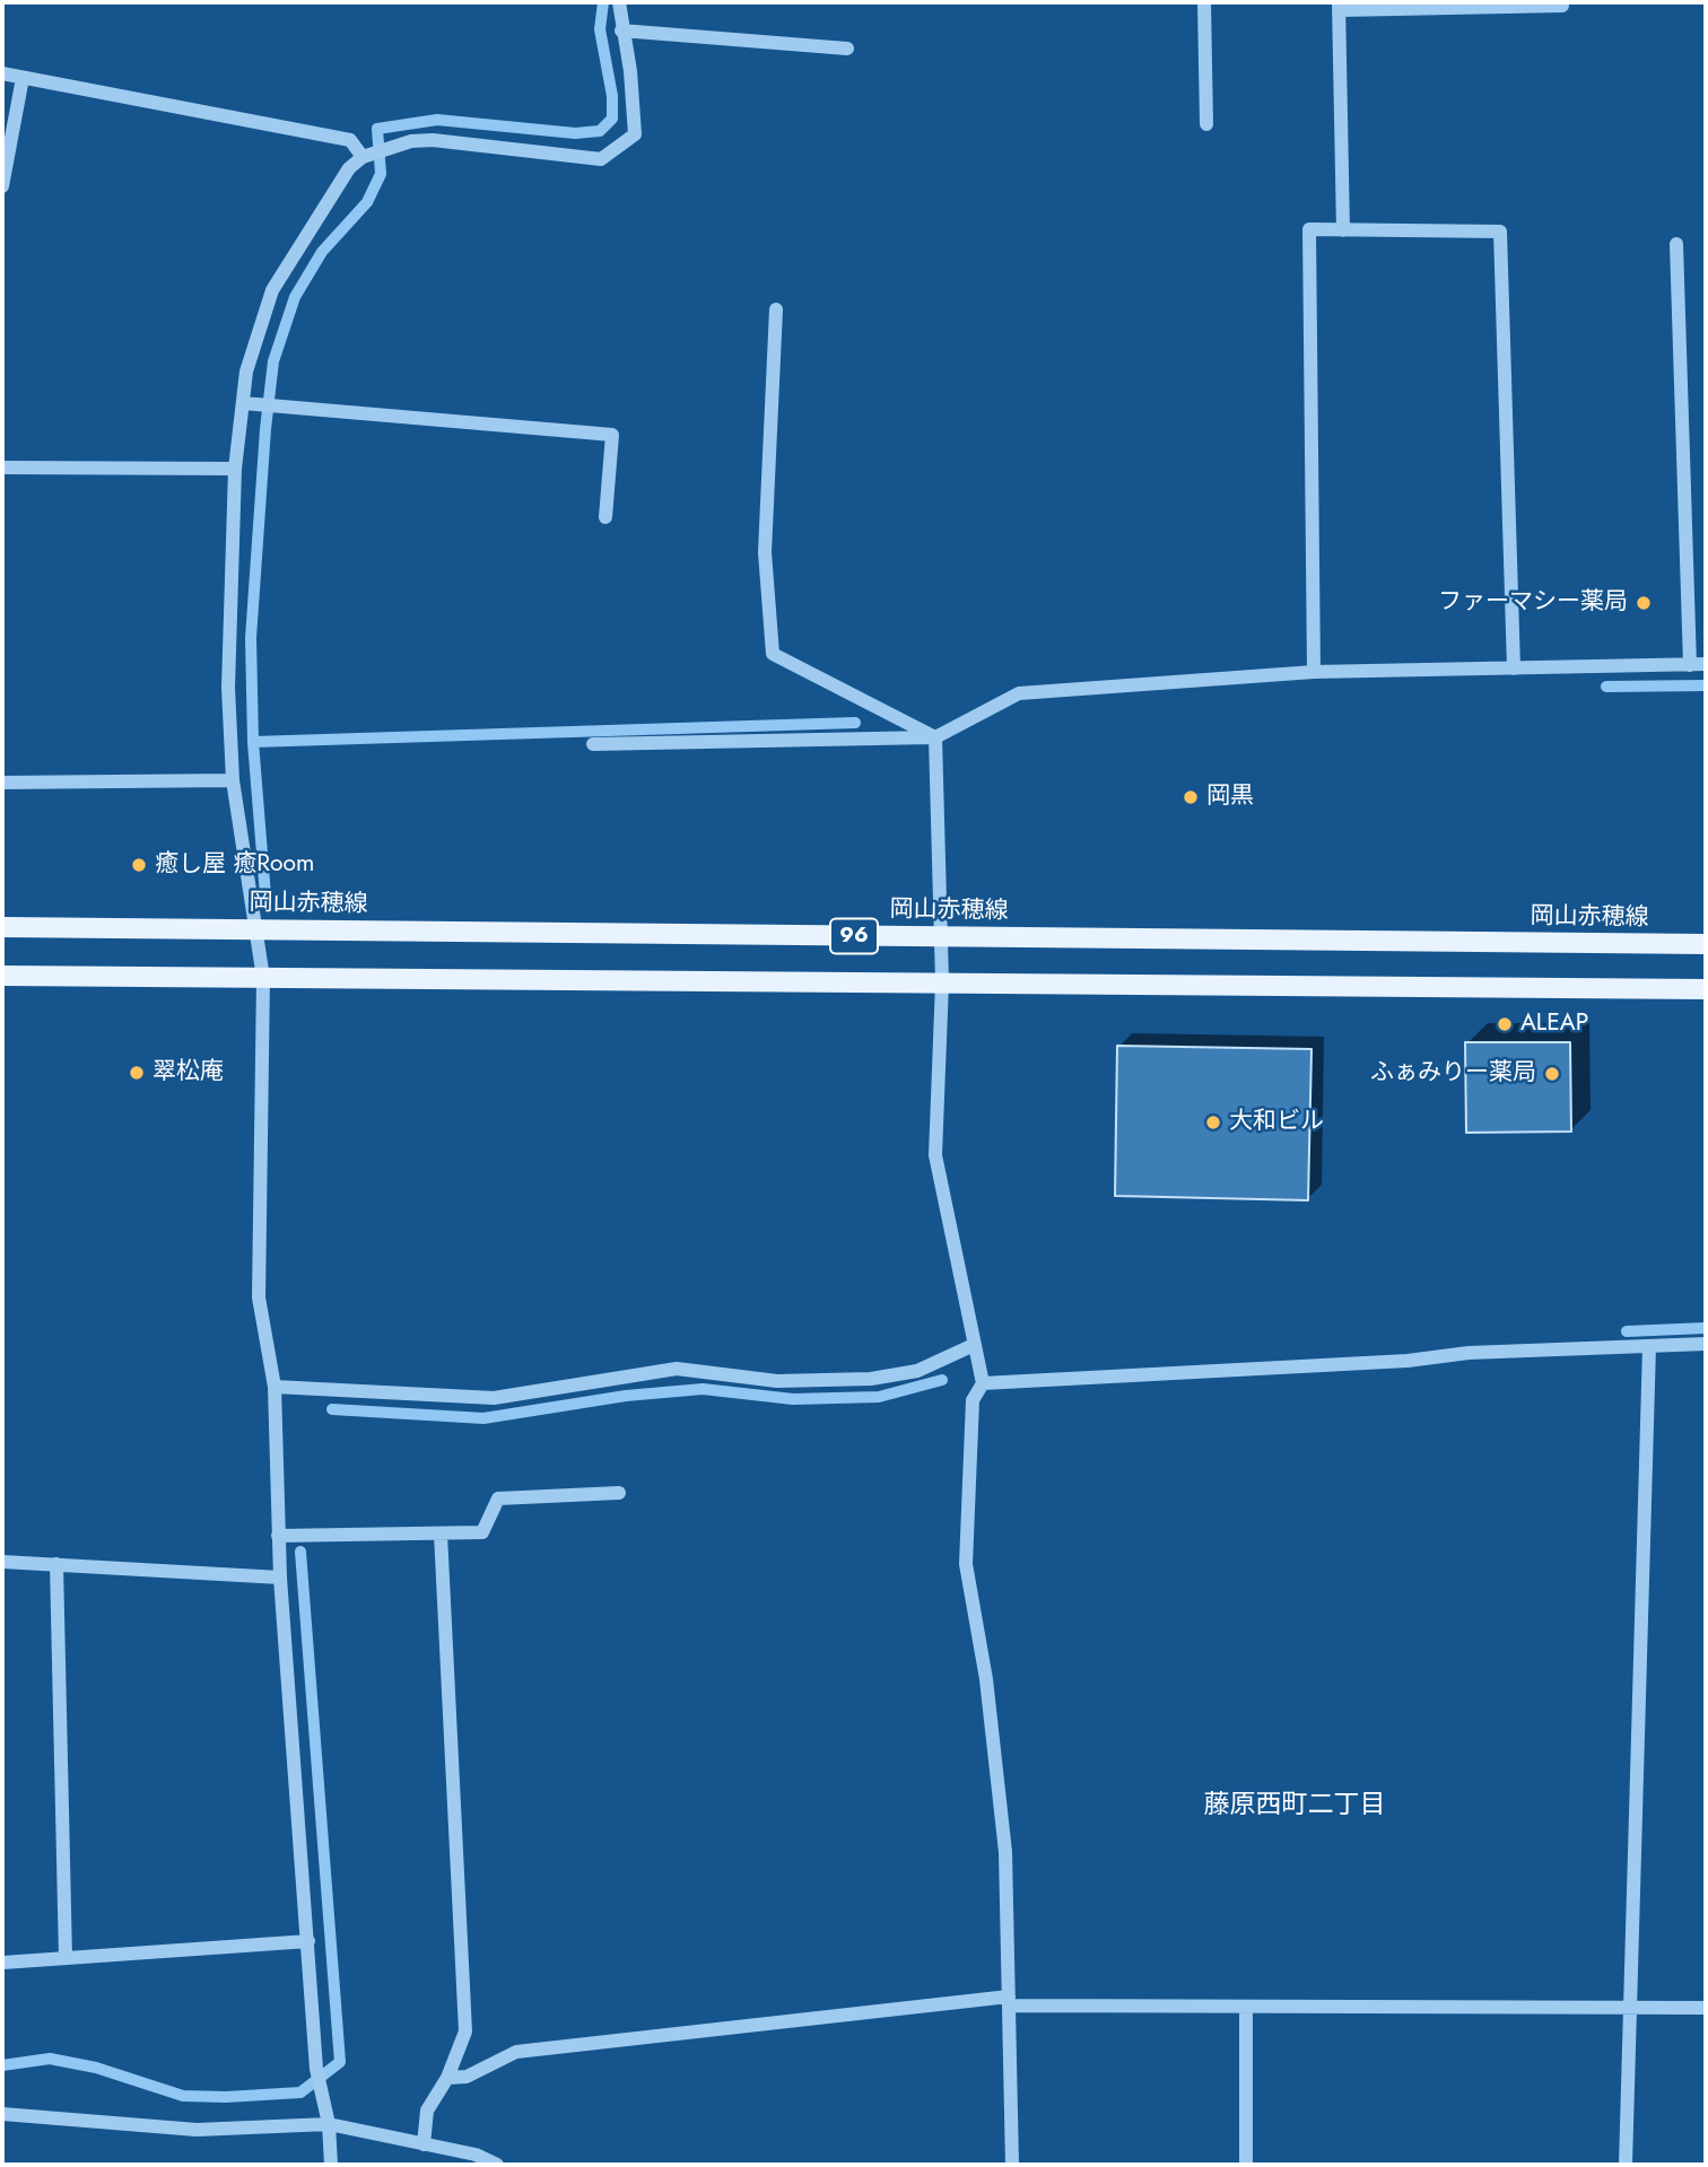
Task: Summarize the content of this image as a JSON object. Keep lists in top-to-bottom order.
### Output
{
  "streets": {
    "main road": ["岡山赤穂線", "96"]
  },
  "districts": ["藤原西町二丁目"],
  "places": [
    "ファーマシー薬局",
    "岡黒",
    "癒し屋 癒Room",
    "ALEAP",
    "翠松庵",
    "ふぁみりー薬局",
    "大和ビル"
  ]
}
